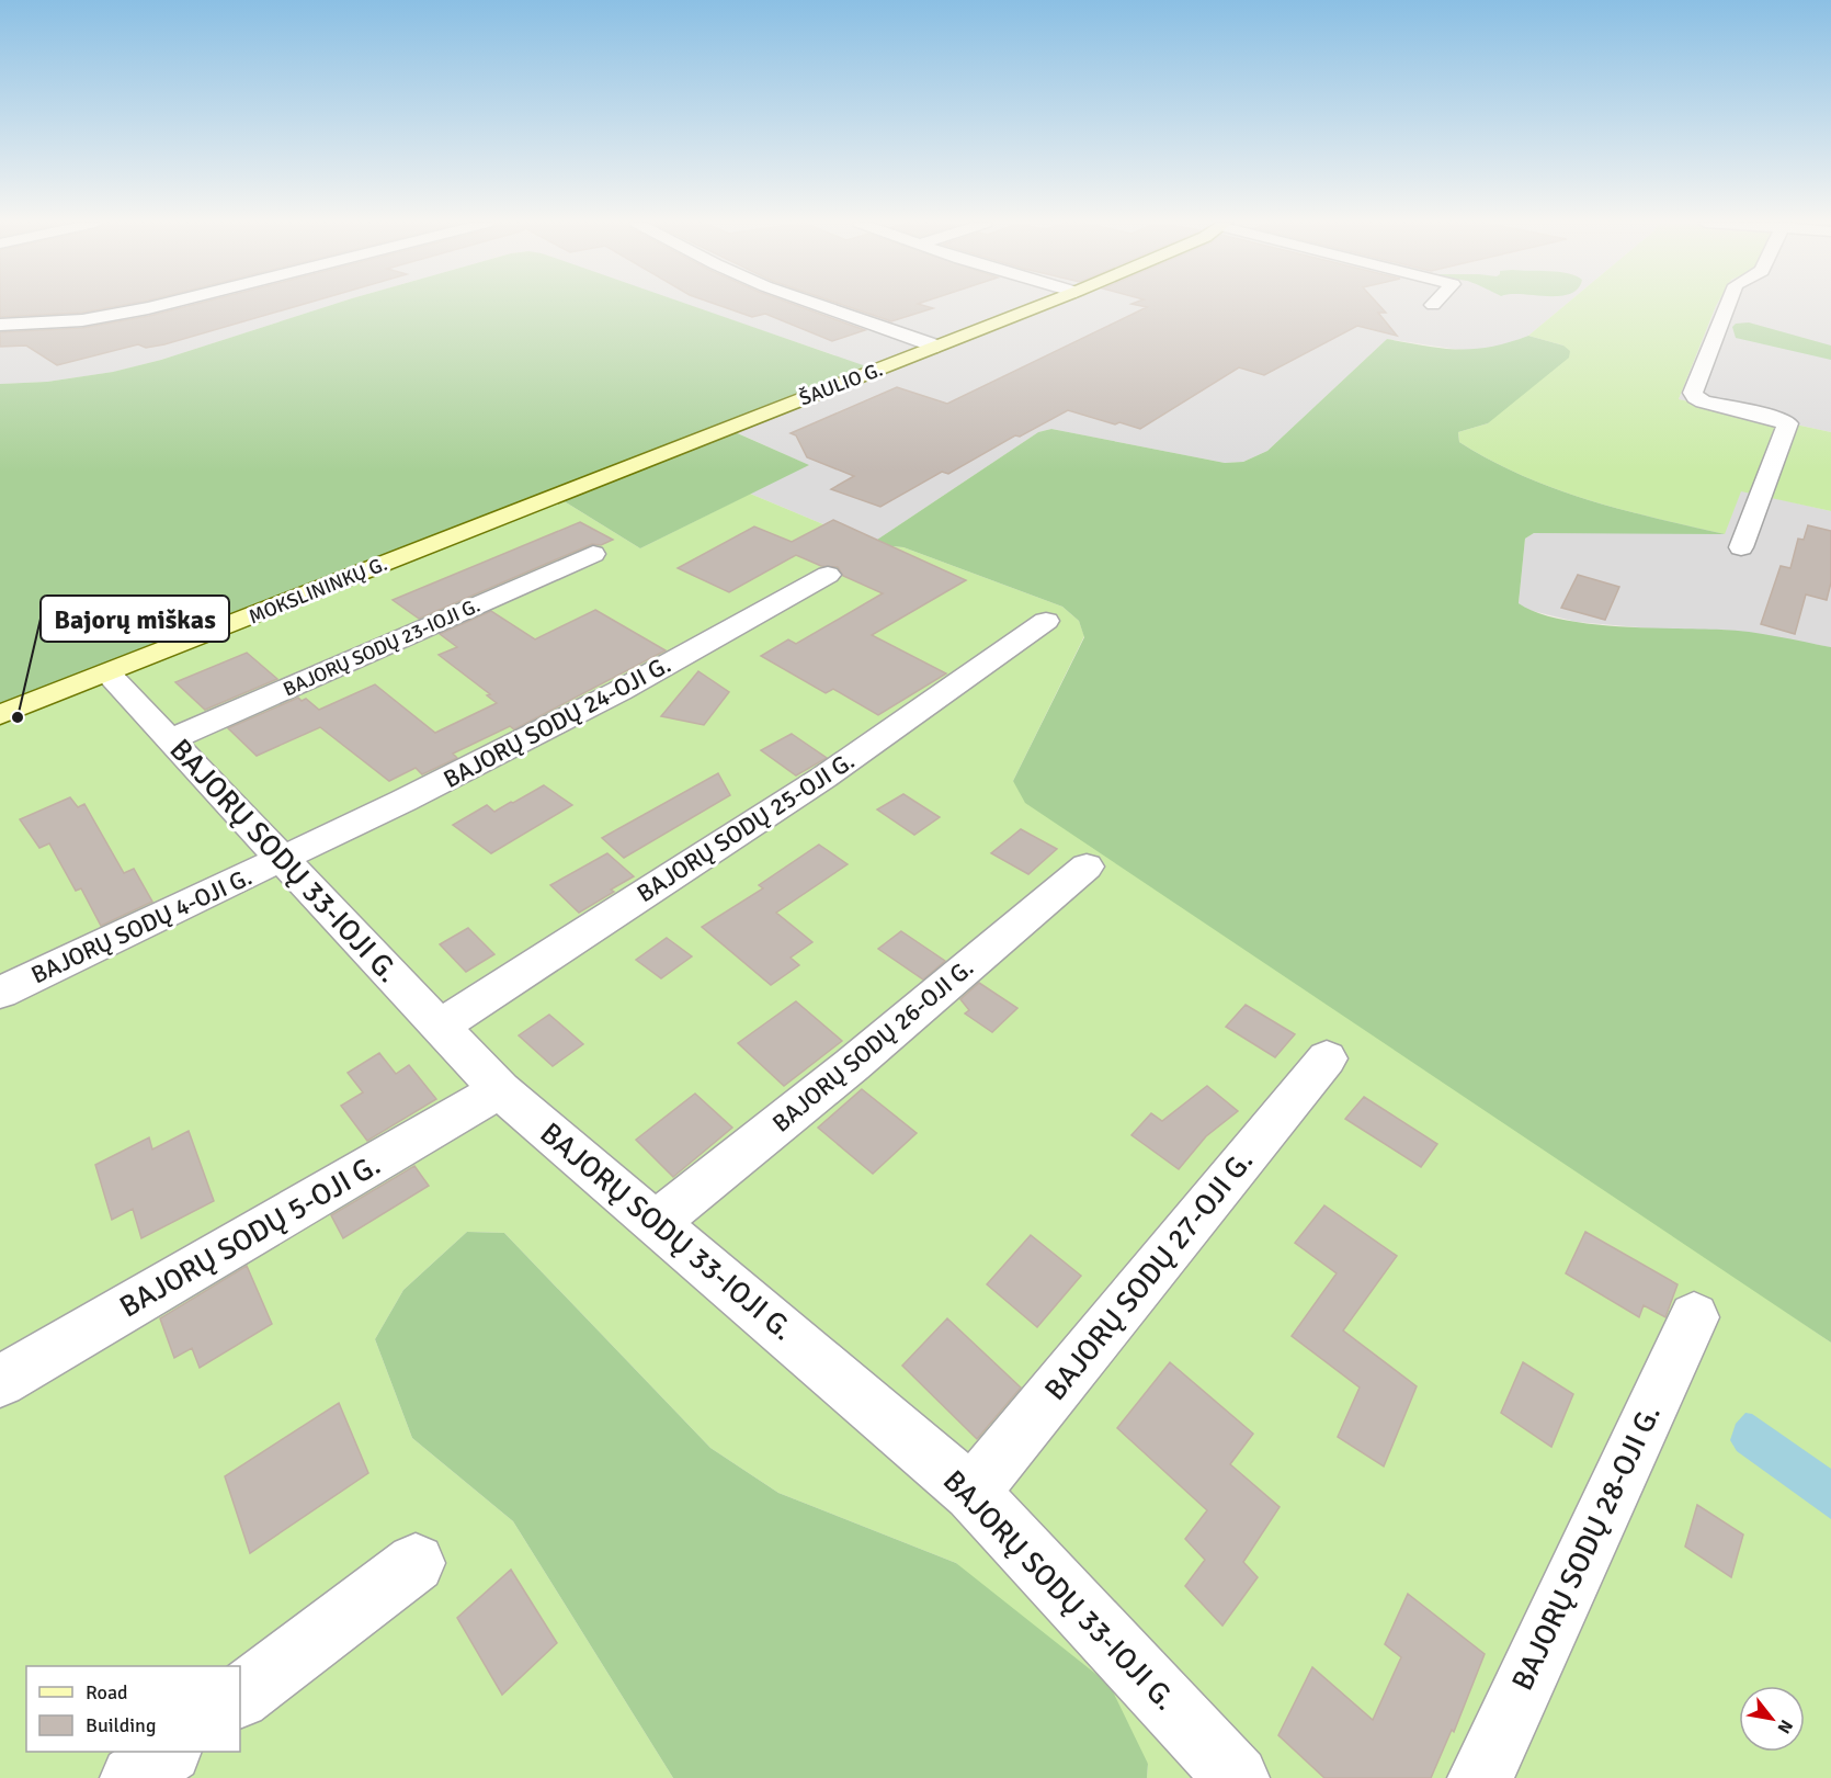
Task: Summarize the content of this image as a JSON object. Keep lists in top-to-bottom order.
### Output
{
  "streets": {
    "street": [
      "ŠAULIO G.",
      "MOKSLININKŲ G.",
      "BAJORŲ SODŲ 23-IOJI G.",
      "BAJORŲ SODŲ 24-OJI G.",
      "BAJORŲ SODŲ 25-OJI G.",
      "BAJORŲ SODŲ 33-IOJI G.",
      "BAJORŲ SODŲ 4-OJI G.",
      "BAJORŲ SODŲ 26-OJI G.",
      "BAJORŲ SODŲ 5-OJI G.",
      "BAJORŲ SODŲ 27-OJI G.",
      "BAJORŲ SODŲ 28-OJI G."
    ]
  },
  "crossings": [
    ["ŠAULIO G.", "MOKSLININKŲ G."],
    ["MOKSLININKŲ G.", "BAJORŲ SODŲ 33-IOJI G."],
    ["BAJORŲ SODŲ 23-IOJI G.", "BAJORŲ SODŲ 33-IOJI G."],
    ["BAJORŲ SODŲ 24-OJI G.", "BAJORŲ SODŲ 33-IOJI G."],
    ["BAJORŲ SODŲ 24-OJI G.", "BAJORŲ SODŲ 4-OJI G."],
    ["BAJORŲ SODŲ 25-OJI G.", "BAJORŲ SODŲ 33-IOJI G."],
    ["BAJORŲ SODŲ 33-IOJI G.", "BAJORŲ SODŲ 4-OJI G."],
    ["BAJORŲ SODŲ 33-IOJI G.", "BAJORŲ SODŲ 26-OJI G."],
    ["BAJORŲ SODŲ 33-IOJI G.", "BAJORŲ SODŲ 5-OJI G."],
    ["BAJORŲ SODŲ 33-IOJI G.", "BAJORŲ SODŲ 27-OJI G."]
  ],
  "places": ["Bajorų miškas"],
  "legend": ["Road", "Building"],
  "north": "bottom right"
}
